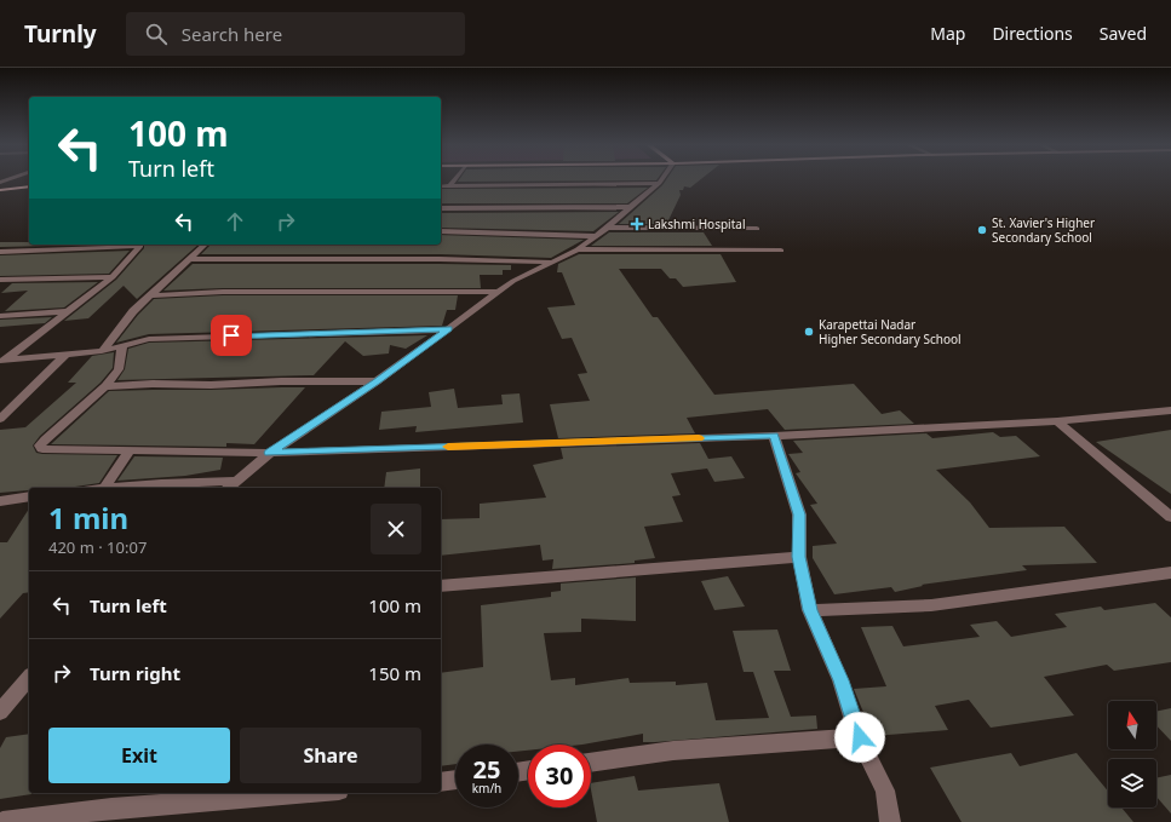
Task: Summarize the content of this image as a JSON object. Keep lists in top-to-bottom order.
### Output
{
  "places": {
    "health": ["Lakshmi Hospital"],
    "other": ["St. Xavier's Higher Secondary School", "Karapettai Nadar Higher Secondary School"]
  },
  "north": "top",
  "page": {
    "header": "Turnly",
    "search": "Search here",
    "nav": ["Map", "Directions", "Saved"],
    "turn": ["100 m", "Turn left"],
    "heading": ["1 min", "420 m · 10:07"],
    "list": [
      {
        "name": "Turn left",
        "value": "100 m"
      },
      {
        "name": "Turn right",
        "value": "150 m"
      }
    ],
    "buttons": ["Exit", "Share"],
    "speed": "25 km/h",
    "limit": "30"
  }
}
